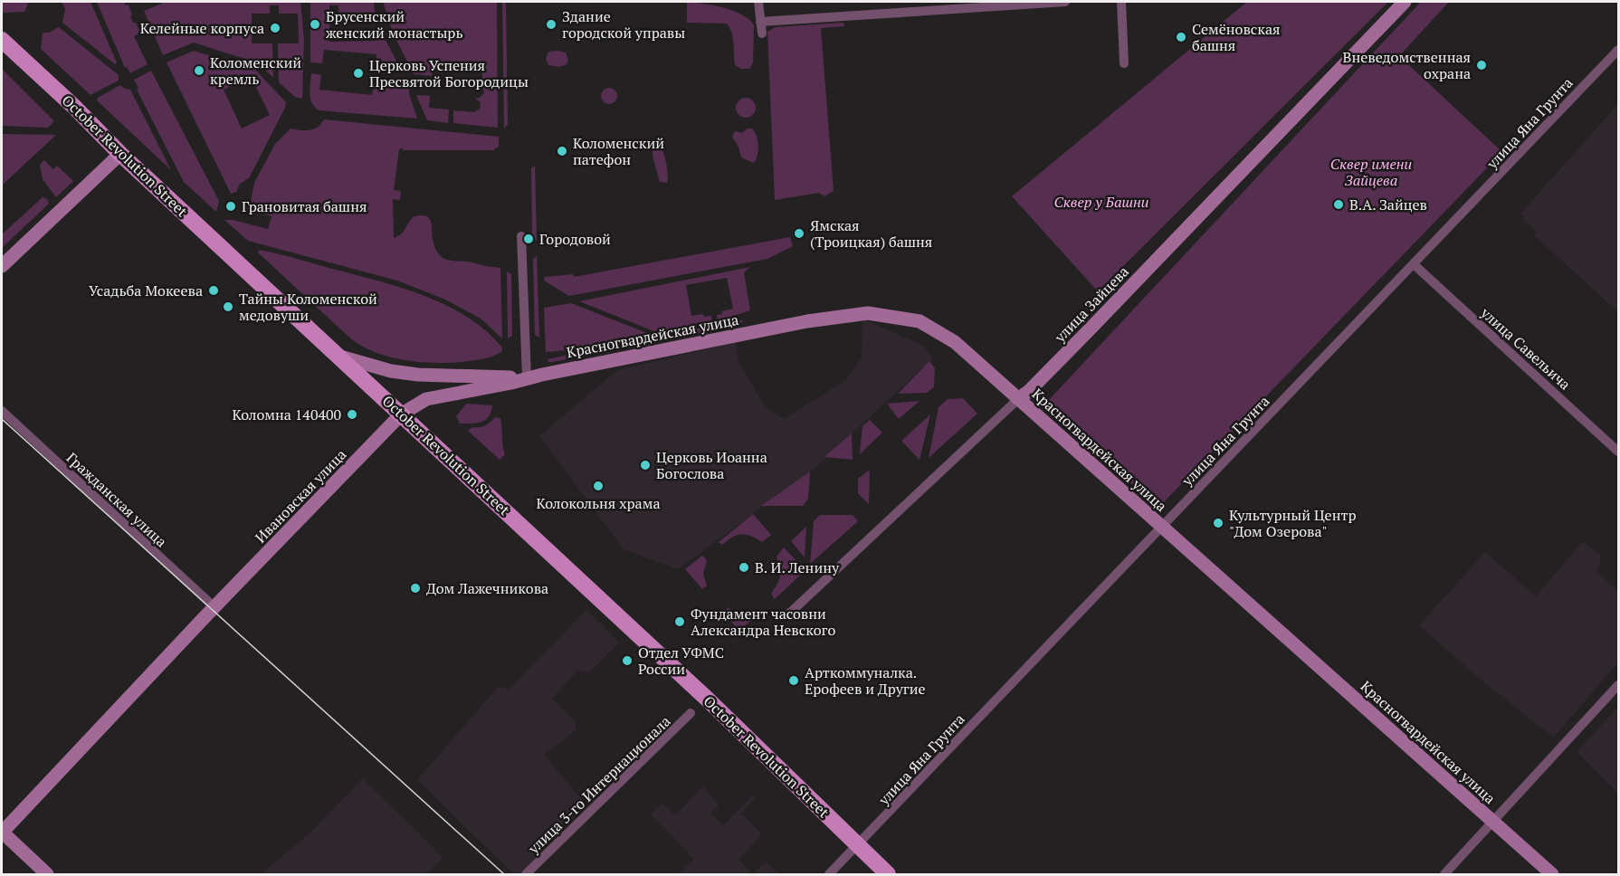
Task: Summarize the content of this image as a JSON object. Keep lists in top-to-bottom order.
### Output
{
  "streets": {
    "main road": ["October Revolution Street"],
    "street": [
      "улица Яна Грунта",
      "улица Зайцева",
      "Красногвардейская улица",
      "улица Савельича",
      "Ивановская улица",
      "Гражданская улица",
      "улица 3-го Интернационала"
    ]
  },
  "crossings": [
    ["улица Яна Грунта", "October Revolution Street"],
    ["улица Яна Грунта", "Красногвардейская улица"],
    ["улица Яна Грунта", "улица Савельича"],
    ["October Revolution Street", "Ивановская улица"],
    ["улица Зайцева", "Красногвардейская улица"],
    ["Красногвардейская улица", "Ивановская улица"],
    ["Ивановская улица", "Гражданская улица"]
  ],
  "parks": ["Сквер имени Зайцева", "Сквер у Башни"],
  "places": [
    "Брусенский женский монастырь",
    "Здание городской управы",
    "Келейные корпуса",
    "Семёновская башня",
    "Вневедомственная охрана",
    "Коломенский кремль",
    "Церковь Успения Пресвятой Богородицы",
    "Коломенский патефон",
    "В.А. Зайцев",
    "Грановитая башня",
    "Ямская (Троицкая) башня",
    "Городовой",
    "Усадьба Мокеева",
    "Тайны Коломенской медовуши",
    "Коломна 140400",
    "Церковь Иоанна Богослова",
    "Колокольня храма",
    "Культурный Центр \"Дом Озерова\"",
    "В. И. Ленину",
    "Дом Лажечникова",
    "Фундамент часовни Александра Невского",
    "Отдел УФМС России",
    "Арткоммуналка. Ерофеев и Другие"
  ]
}
